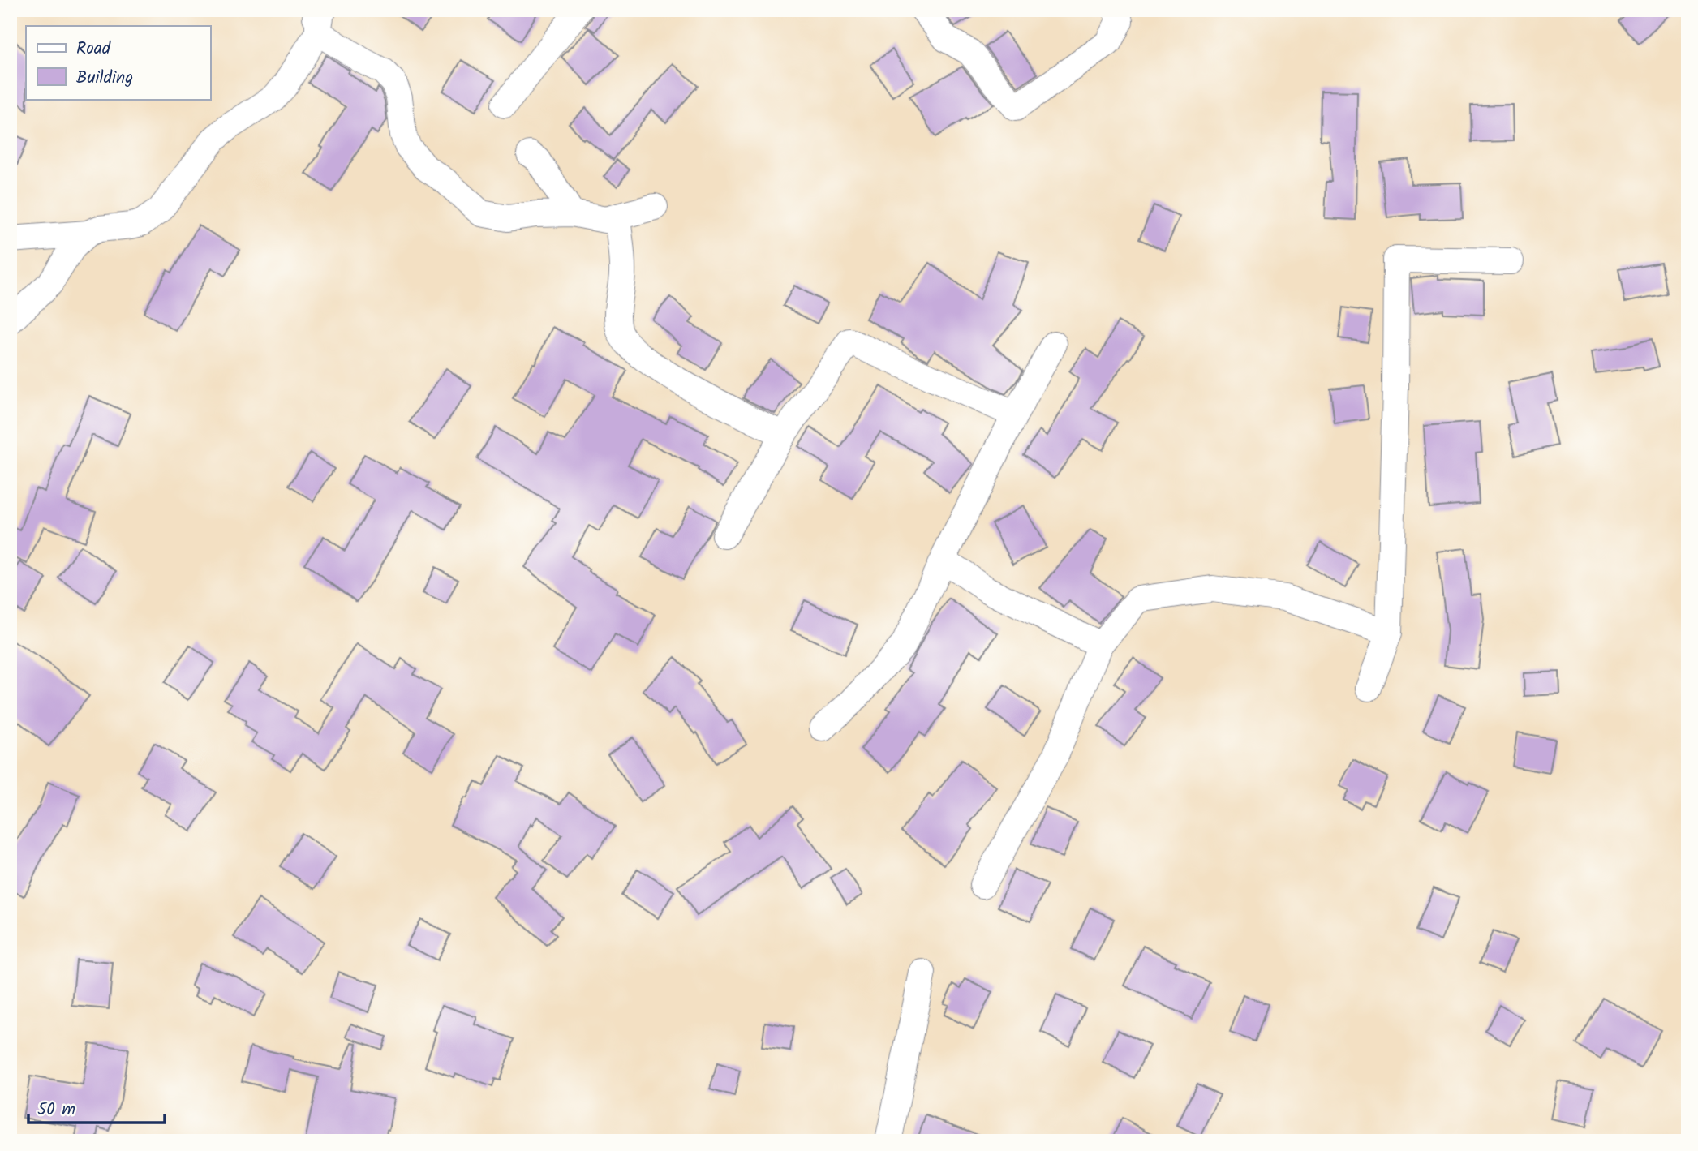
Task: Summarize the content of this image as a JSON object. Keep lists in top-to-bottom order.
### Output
{
  "legend": ["Road", "Building"],
  "scale_bar": "50 m"
}
